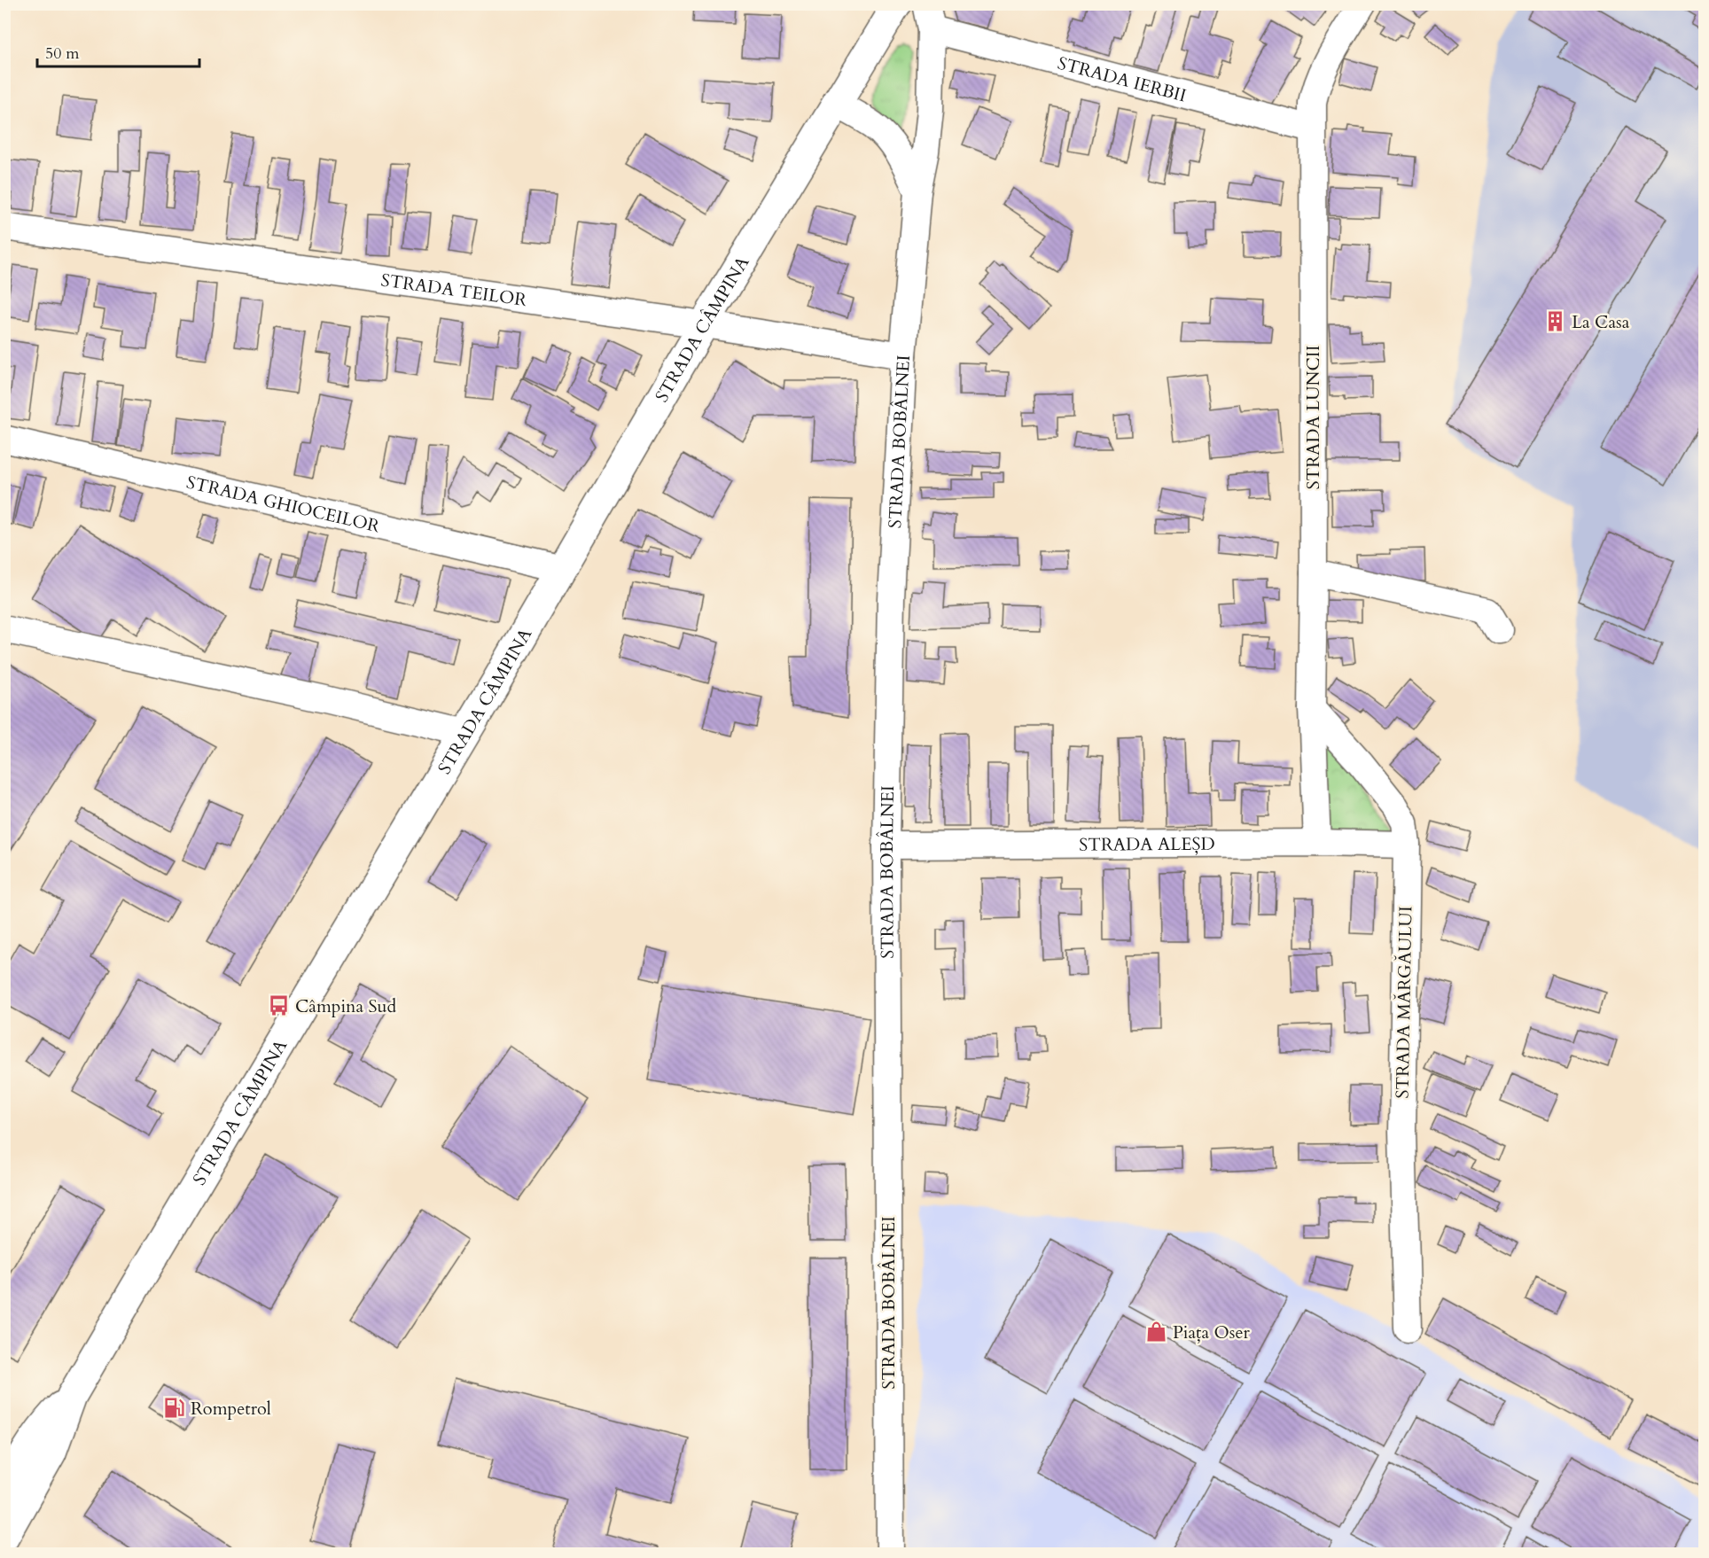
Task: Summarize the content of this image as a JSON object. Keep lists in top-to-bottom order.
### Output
{
  "streets": {
    "main road": ["STRADA CÂMPINA"],
    "street": [
      "STRADA IERBII",
      "STRADA TEILOR",
      "STRADA LUNCII",
      "STRADA BOBÂLNEI",
      "STRADA GHIOCEILOR",
      "STRADA ALEȘD",
      "STRADA MĂRGĂULUI"
    ]
  },
  "crossings": [
    ["STRADA IERBII", "STRADA LUNCII"],
    ["STRADA IERBII", "STRADA BOBÂLNEI"],
    ["STRADA TEILOR", "STRADA CÂMPINA"],
    ["STRADA TEILOR", "STRADA BOBÂLNEI"],
    ["STRADA CÂMPINA", "STRADA GHIOCEILOR"],
    ["STRADA LUNCII", "STRADA ALEȘD"],
    ["STRADA LUNCII", "STRADA MĂRGĂULUI"],
    ["STRADA BOBÂLNEI", "STRADA ALEȘD"],
    ["STRADA ALEȘD", "STRADA MĂRGĂULUI"]
  ],
  "places": {
    "building": ["La Casa"],
    "bus stop": ["Câmpina Sud"],
    "shop": ["Piața Oser"],
    "fuel station": ["Rompetrol"]
  },
  "scale_bar": "50 m"
}
